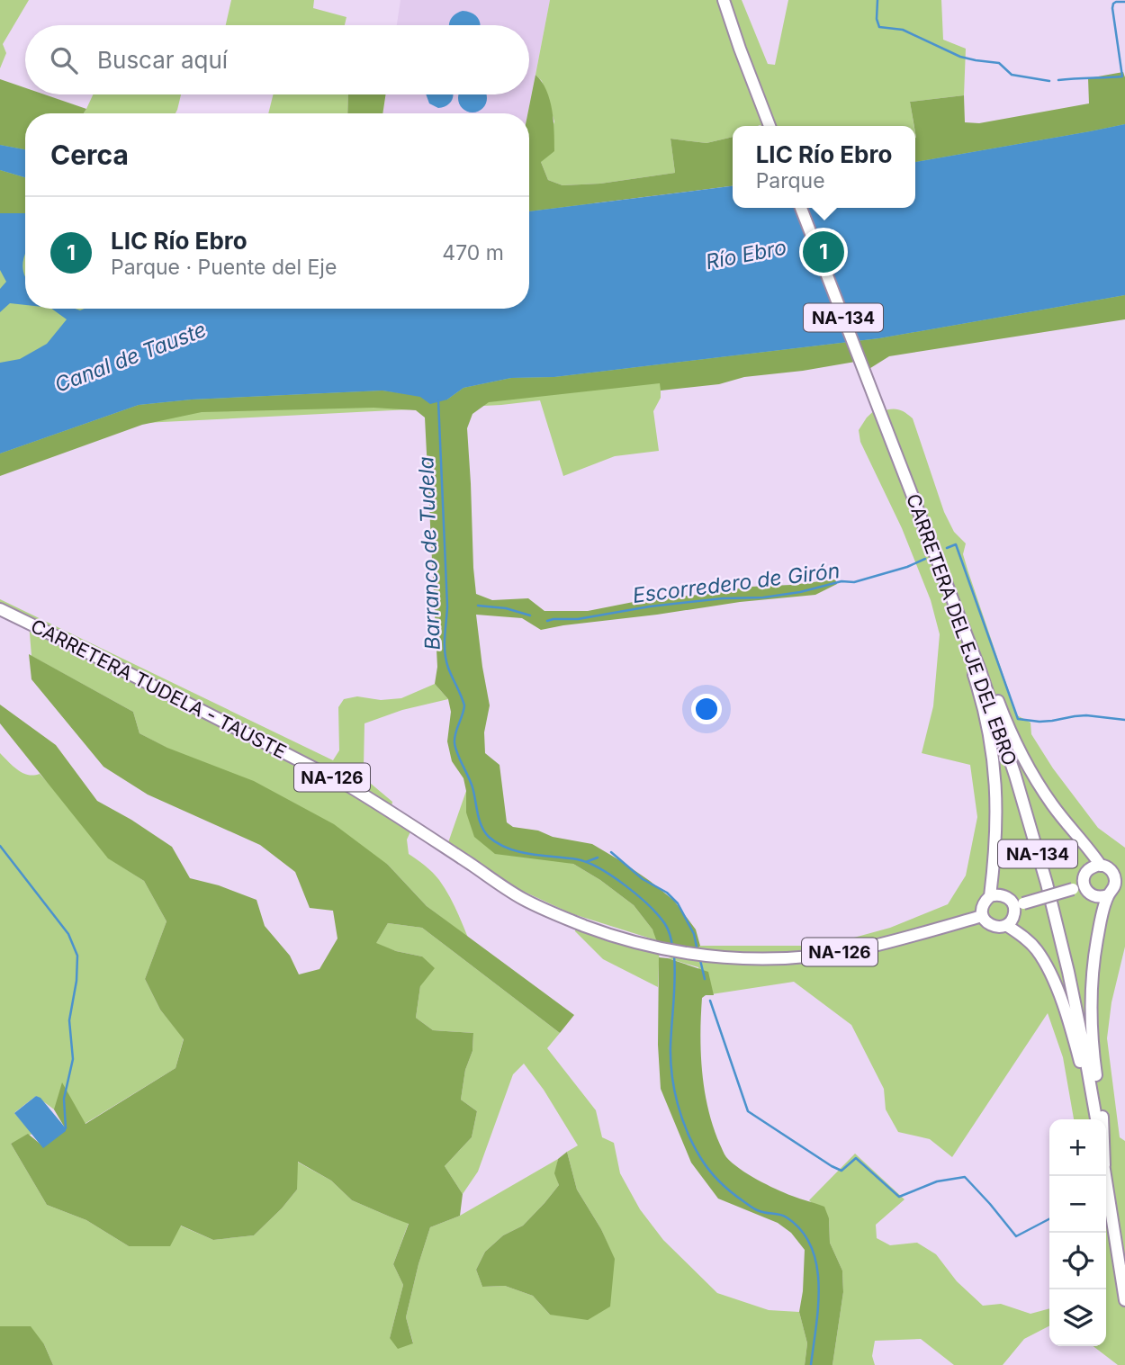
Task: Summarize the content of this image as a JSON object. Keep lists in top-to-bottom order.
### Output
{
  "streets": {
    "main road": [
      "NA-134",
      "CARRETERA DEL EJE DEL EBRO",
      "CARRETERA TUDELA - TAUSTE",
      "NA-126"
    ]
  },
  "water": [
    "Río Ebro",
    "Canal de Tauste",
    "Barranco de Tudela",
    "Escorredero de Girón"
  ],
  "page": {
    "search": "Buscar aquí",
    "heading": "Cerca",
    "popup": ["LIC Río Ebro", "Parque"],
    "list": [
      {
        "mark": "1",
        "name": "LIC Río Ebro",
        "note": "Parque · Puente del Eje",
        "value": "470 m"
      }
    ],
    "pins": "1",
    "map_buttons": ["+", "−"]
  }
}
